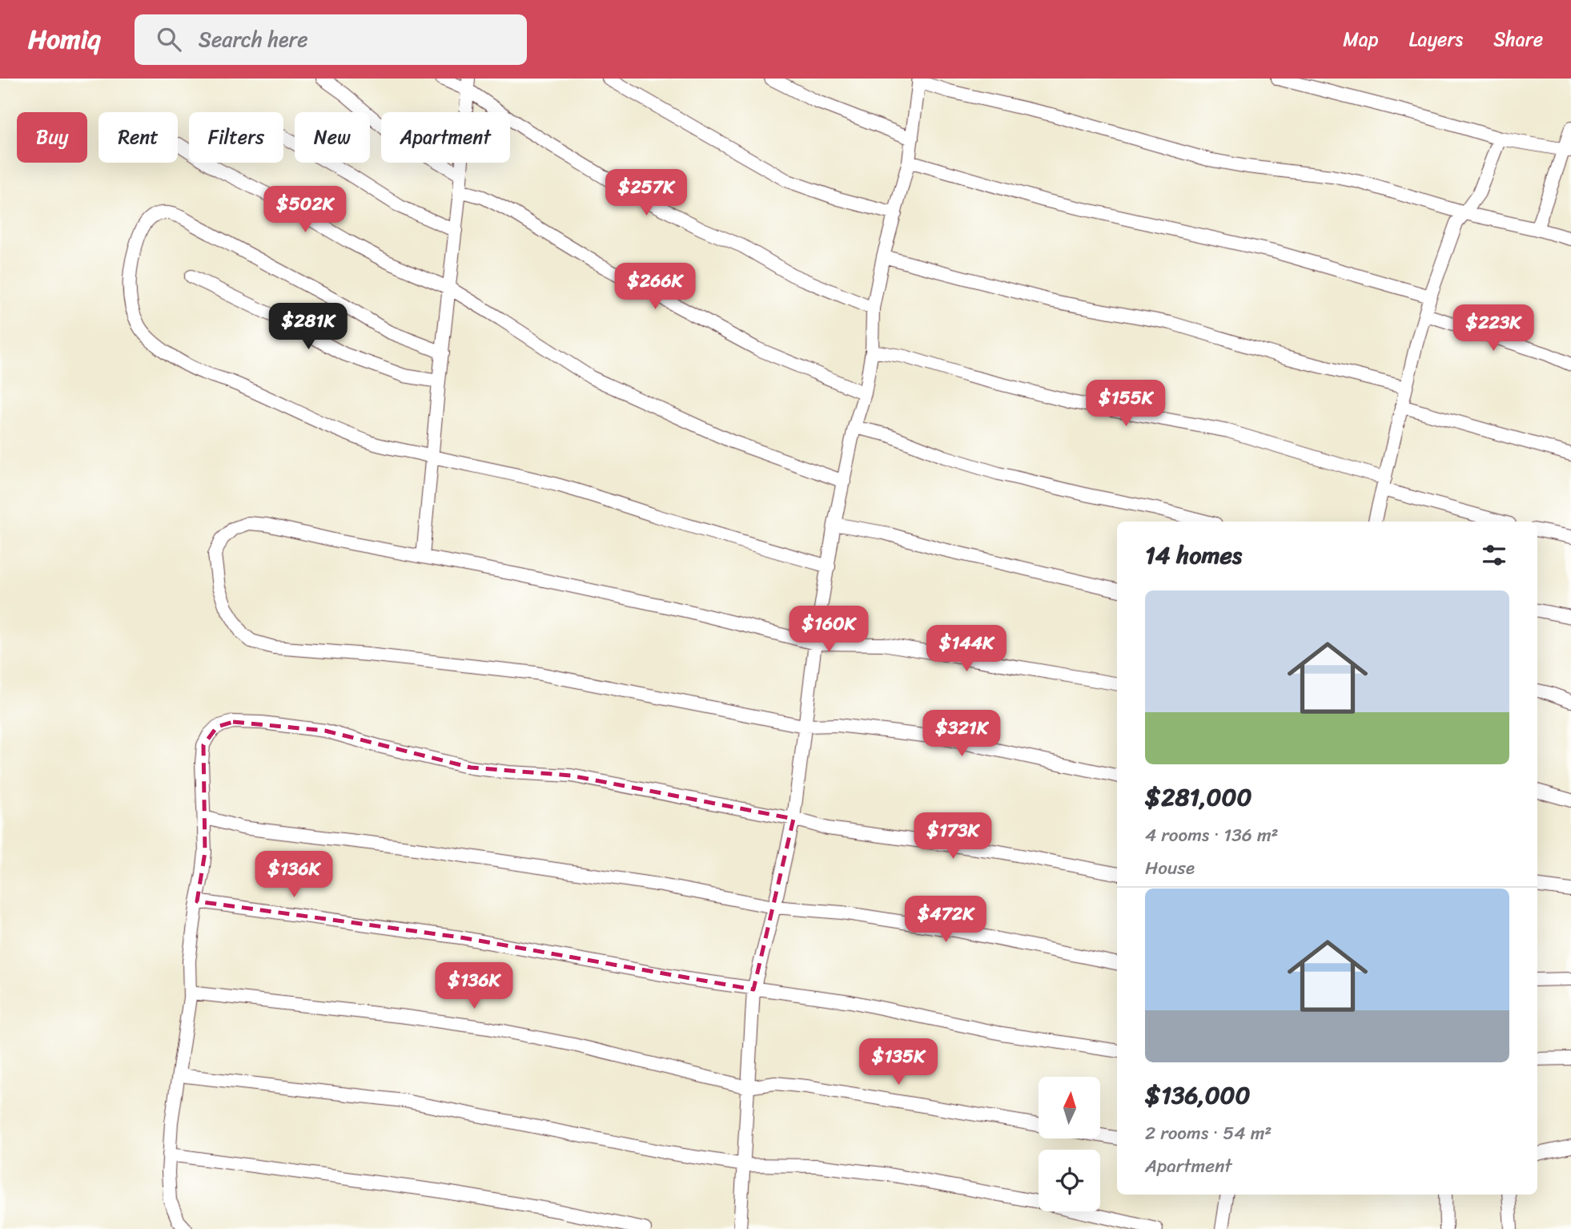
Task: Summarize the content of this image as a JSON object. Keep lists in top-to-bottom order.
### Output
{
  "north": "top",
  "page": {
    "header": "Homiq",
    "search": "Search here",
    "nav": ["Map", "Layers", "Share"],
    "chip": [
      "Buy",
      "Rent",
      "Filters",
      "New",
      "Apartment"
    ],
    "price": [
      "$257K",
      "$502K",
      "$266K",
      "$281K",
      "$223K",
      "$155K",
      "$160K",
      "$144K",
      "$321K",
      "$173K",
      "$136K",
      "$472K",
      "$136K",
      "$135K"
    ],
    "heading": "14 homes",
    "list": [
      {
        "name": "$281,000",
        "note": "4 rooms · 136 m² · House"
      },
      {
        "name": "$136,000",
        "note": "2 rooms · 54 m² · Apartment"
      }
    ]
  }
}
